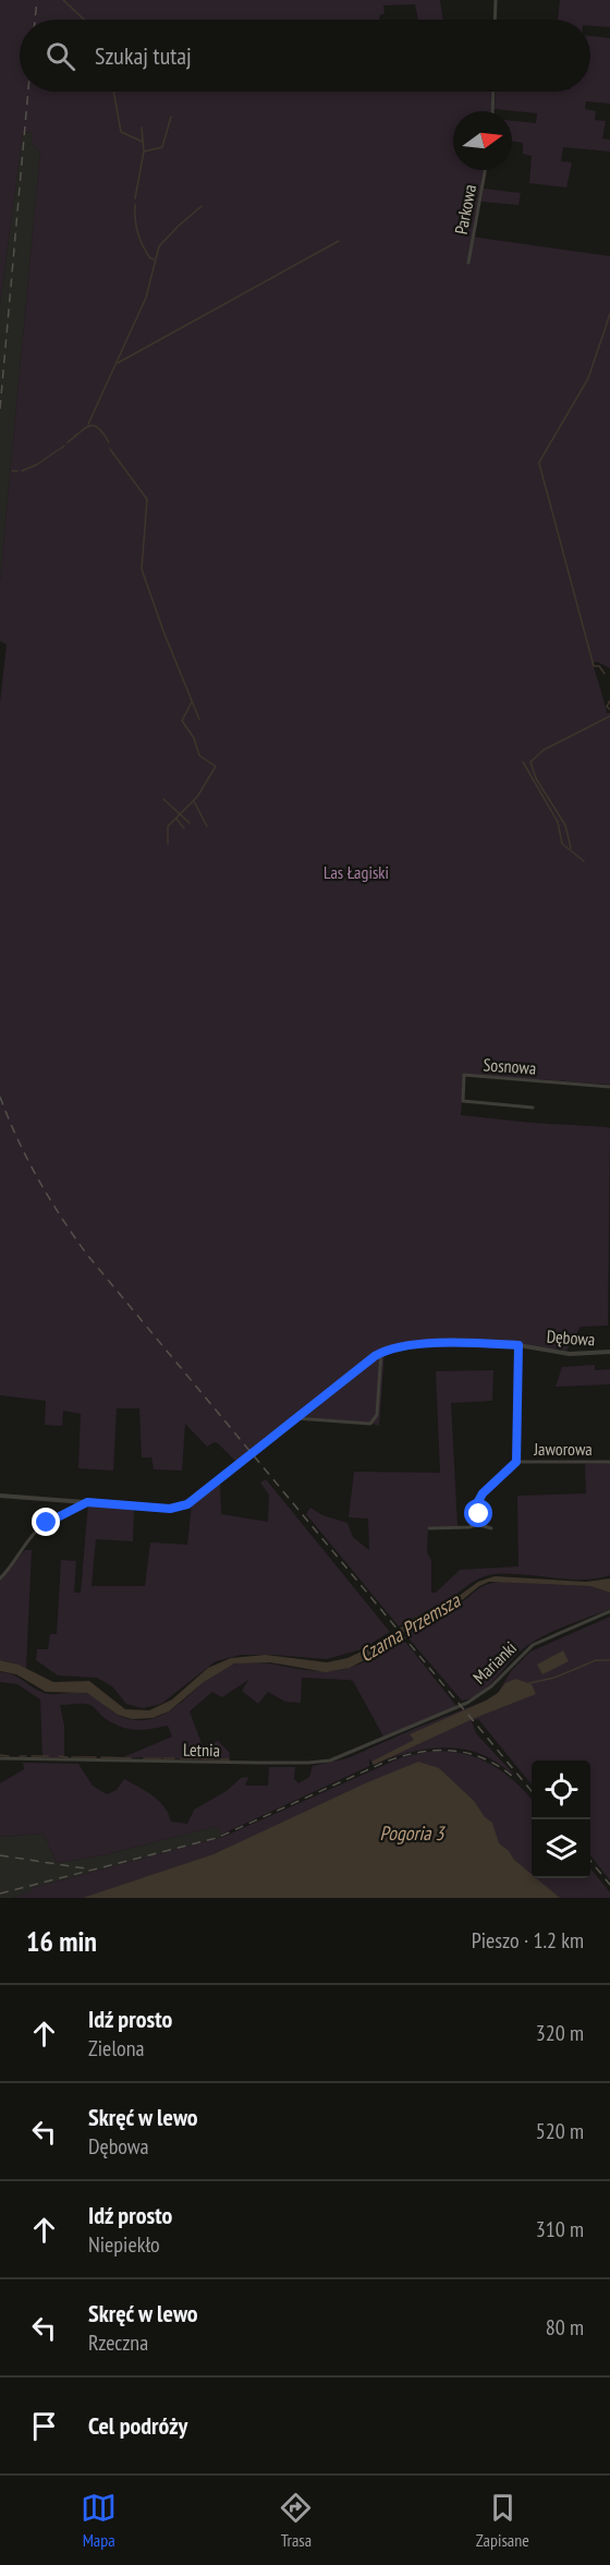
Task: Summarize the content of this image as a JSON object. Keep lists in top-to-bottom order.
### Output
{
  "streets": {
    "street": [
      "Parkowa",
      "Sosnowa",
      "Dębowa",
      "Jaworowa",
      "Marianki",
      "Letnia"
    ]
  },
  "crossings": [
    ["Marianki", "Letnia"]
  ],
  "water": ["Czarna Przemsza", "Pogoria 3"],
  "parks": ["Las Łagiski"],
  "north": "right",
  "page": {
    "search": "Szukaj tutaj",
    "heading": ["16 min", "Pieszo · 1.2 km"],
    "list": [
      ["Idź prosto", "Zielona", "320 m"],
      ["Skręć w lewo", "Dębowa", "520 m"],
      ["Idź prosto", "Niepiekło", "310 m"],
      ["Skręć w lewo", "Rzeczna", "80 m"],
      "Cel podróży"
    ],
    "nav": ["Mapa", "Trasa", "Zapisane"]
  }
}
